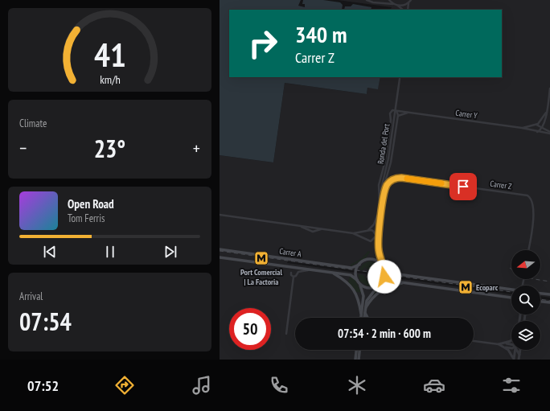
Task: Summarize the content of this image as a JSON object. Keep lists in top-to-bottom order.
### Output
{
  "streets": {
    "main road": ["Carrer A"],
    "street": ["Carrer Y", "Ronda del Port", "Carrer Z"]
  },
  "crossings": [
    ["Carrer Z", "Carrer A"]
  ],
  "places": {
    "metro station": ["Port Comercial | La Factoria", "Ecoparc"]
  },
  "north": "left",
  "page": {
    "turn": ["340 m", "Carrer Z"],
    "tile": [
      "Climate",
      ["Arrival", "07:54"]
    ],
    "heat": ["−", "23°", "+"],
    "song": ["Open Road", "Tom Ferris"],
    "limit": "50",
    "trip": "07:54 · 2 min · 600 m",
    "tabs": "07:52",
    "gauge": ["41", "km/h"]
  }
}
